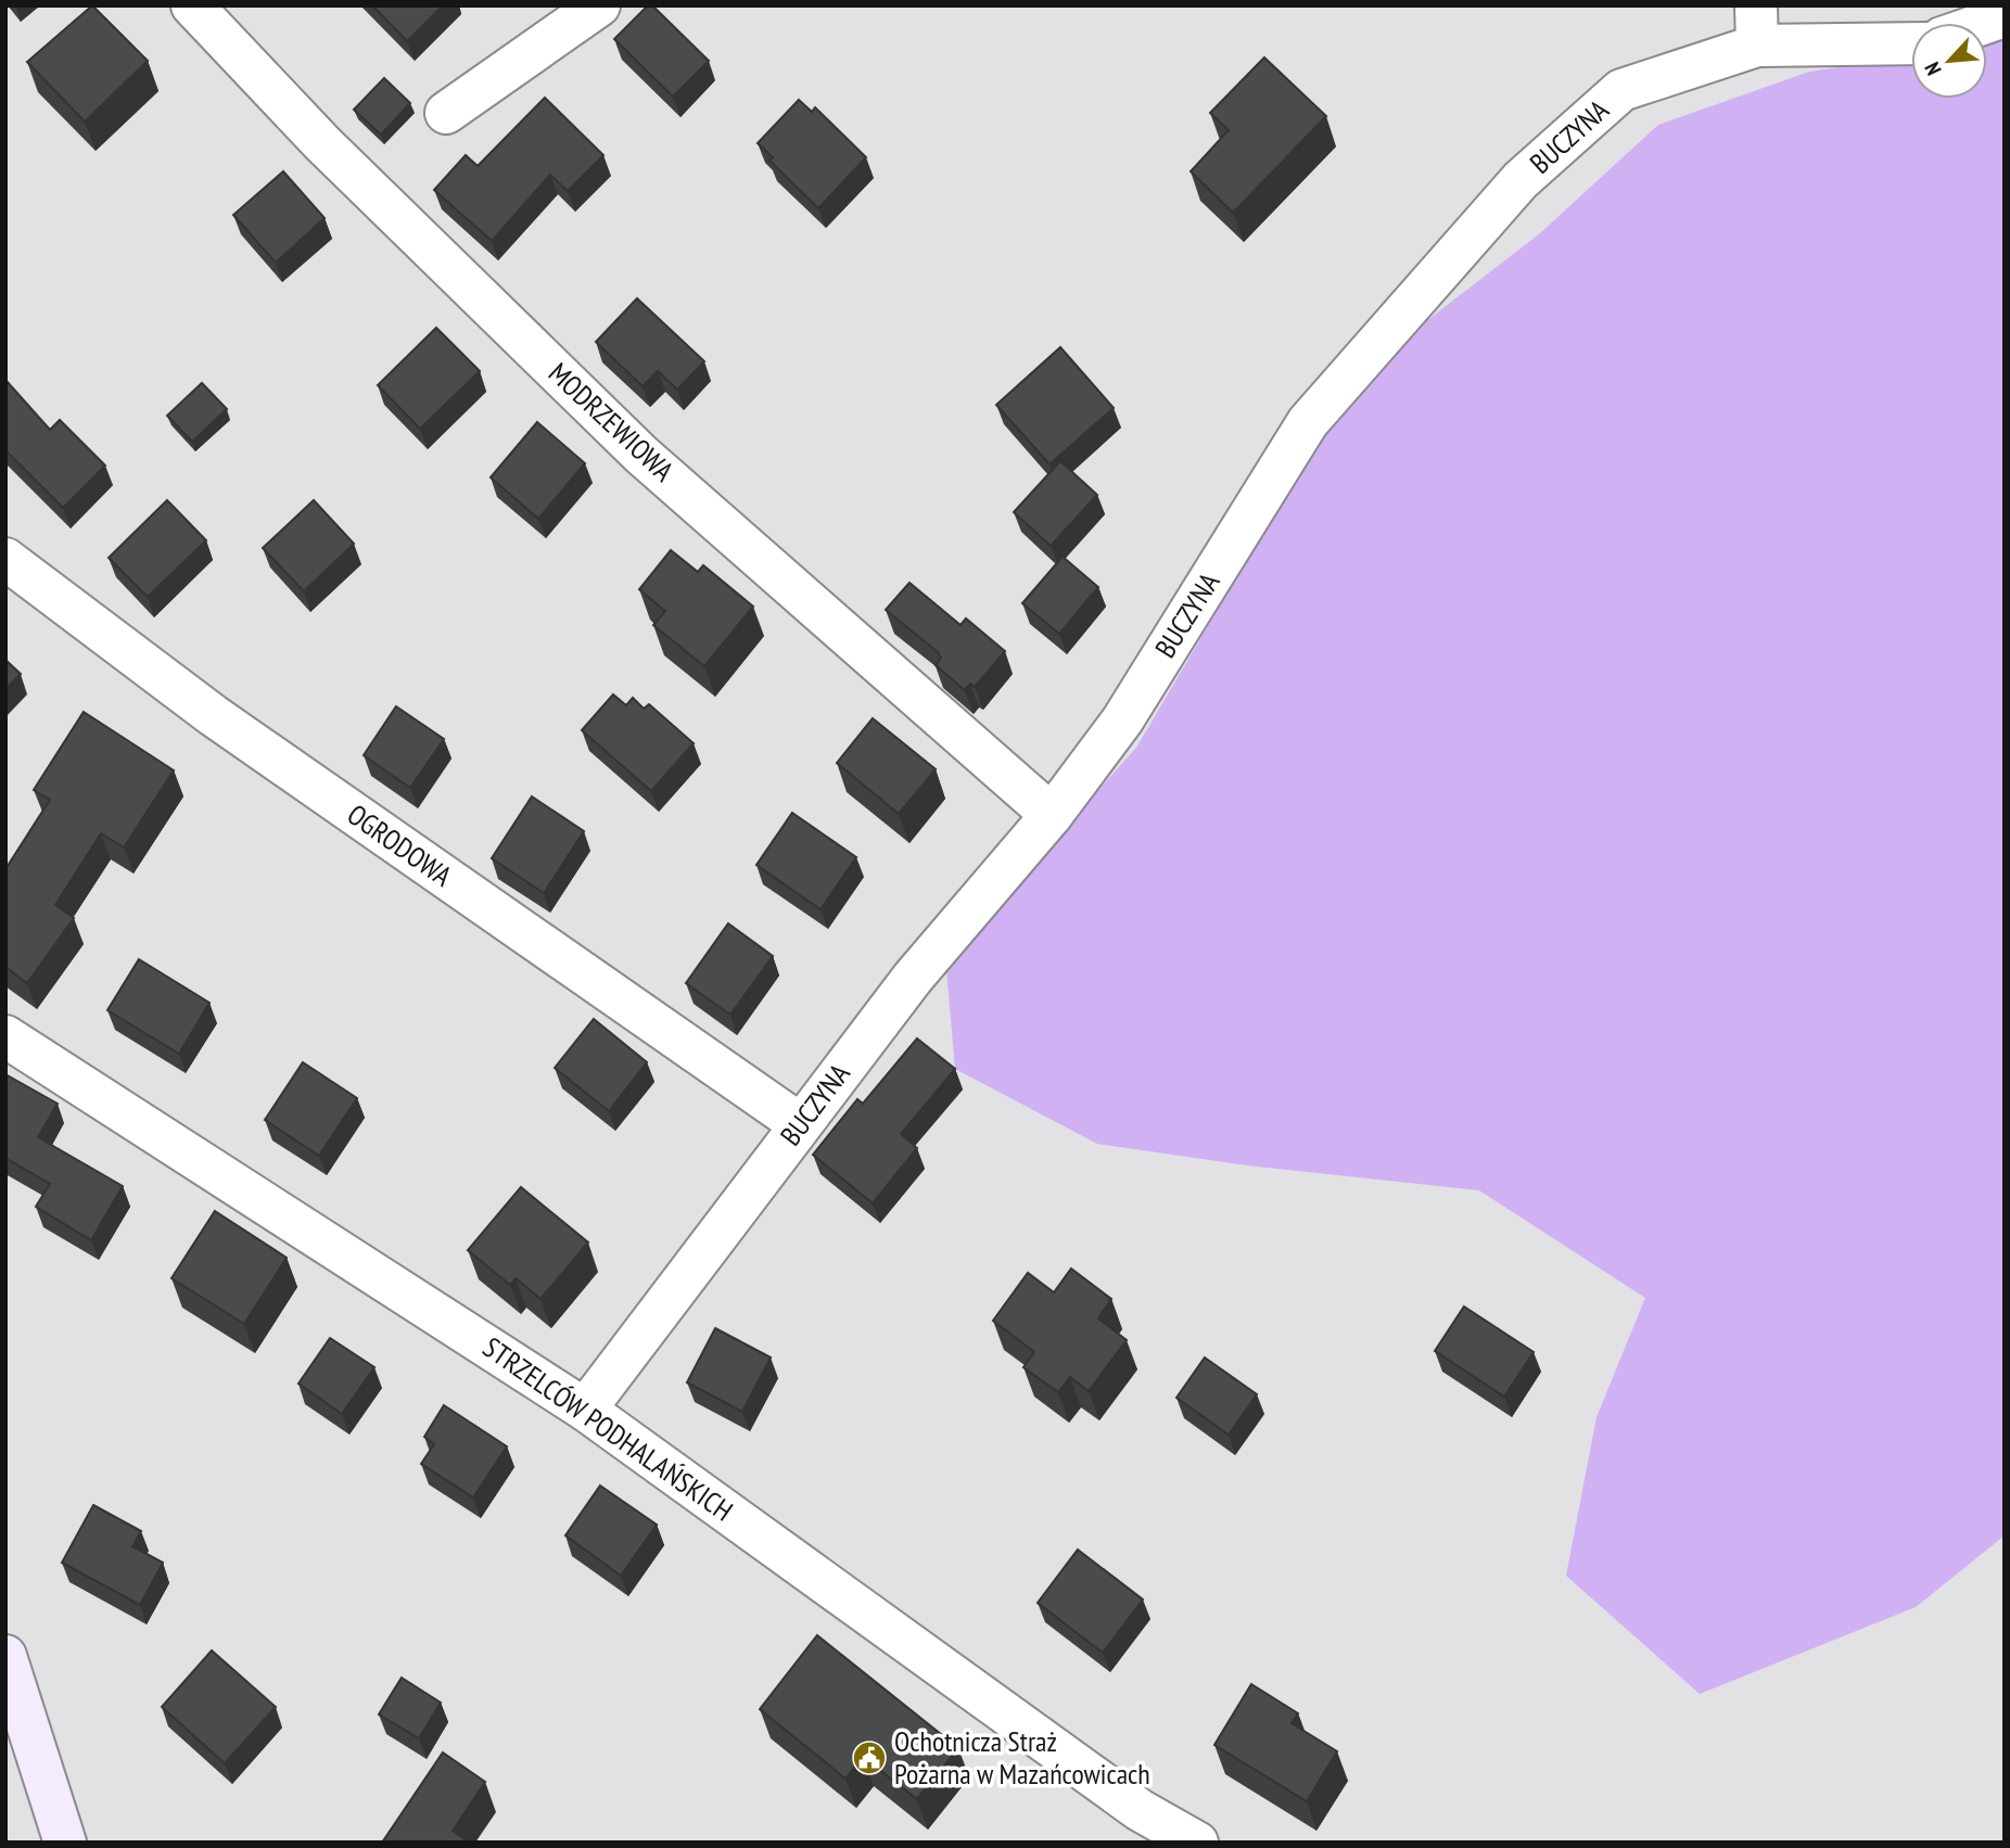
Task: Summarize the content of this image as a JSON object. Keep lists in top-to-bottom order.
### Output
{
  "streets": {
    "street": [
      "BUCZYNA",
      "MODRZEWIOWA",
      "OGRODOWA",
      "STRZELCÓW PODHALAŃSKICH"
    ]
  },
  "crossings": [
    ["BUCZYNA", "MODRZEWIOWA"],
    ["BUCZYNA", "OGRODOWA"],
    ["BUCZYNA", "STRZELCÓW PODHALAŃSKICH"]
  ],
  "places": {
    "public building": ["Ochotnicza Straż Pożarna w Mazańcowicach"]
  },
  "north": "bottom left"
}
